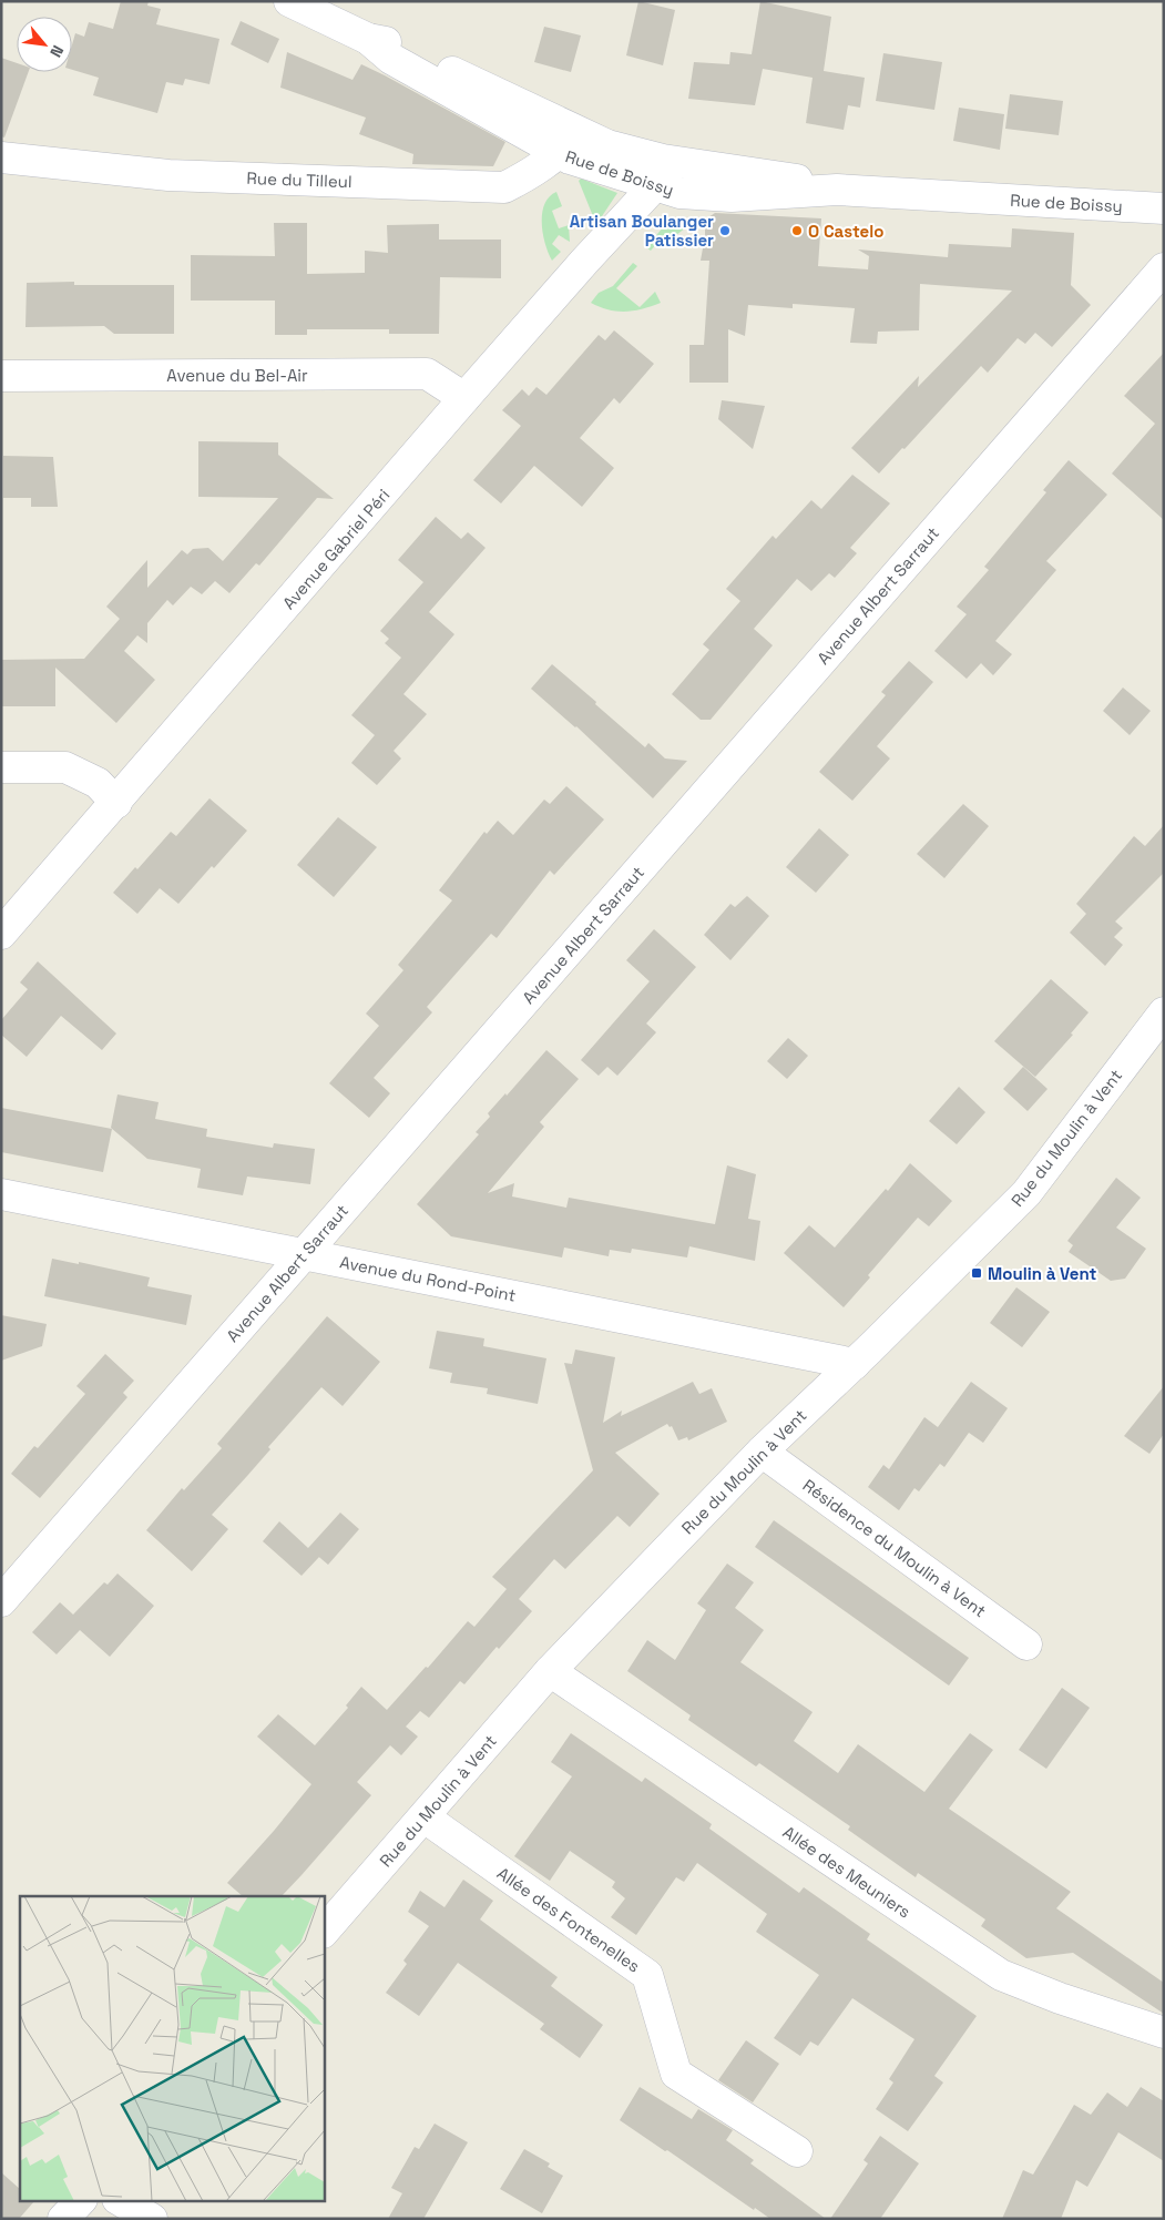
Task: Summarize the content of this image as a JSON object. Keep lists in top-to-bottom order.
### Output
{
  "streets": {
    "street": [
      "Rue de Boissy",
      "Rue du Tilleul",
      "Avenue du Bel-Air",
      "Avenue Gabriel Péri",
      "Avenue Albert Sarraut",
      "Rue du Moulin à Vent",
      "Avenue du Rond-Point",
      "Résidence du Moulin à Vent",
      "Allée des Meuniers",
      "Allée des Fontenelles"
    ]
  },
  "crossings": [
    ["Rue de Boissy", "Rue du Tilleul"],
    ["Rue de Boissy", "Avenue Gabriel Péri"],
    ["Avenue du Bel-Air", "Avenue Gabriel Péri"],
    ["Avenue Albert Sarraut", "Avenue du Rond-Point"],
    ["Rue du Moulin à Vent", "Avenue du Rond-Point"],
    ["Rue du Moulin à Vent", "Résidence du Moulin à Vent"],
    ["Rue du Moulin à Vent", "Allée des Meuniers"],
    ["Rue du Moulin à Vent", "Allée des Fontenelles"]
  ],
  "places": {
    "other": ["Artisan Boulanger Patissier", "O Castelo"],
    "transit": ["Moulin à Vent"]
  },
  "north": "bottom right"
}
